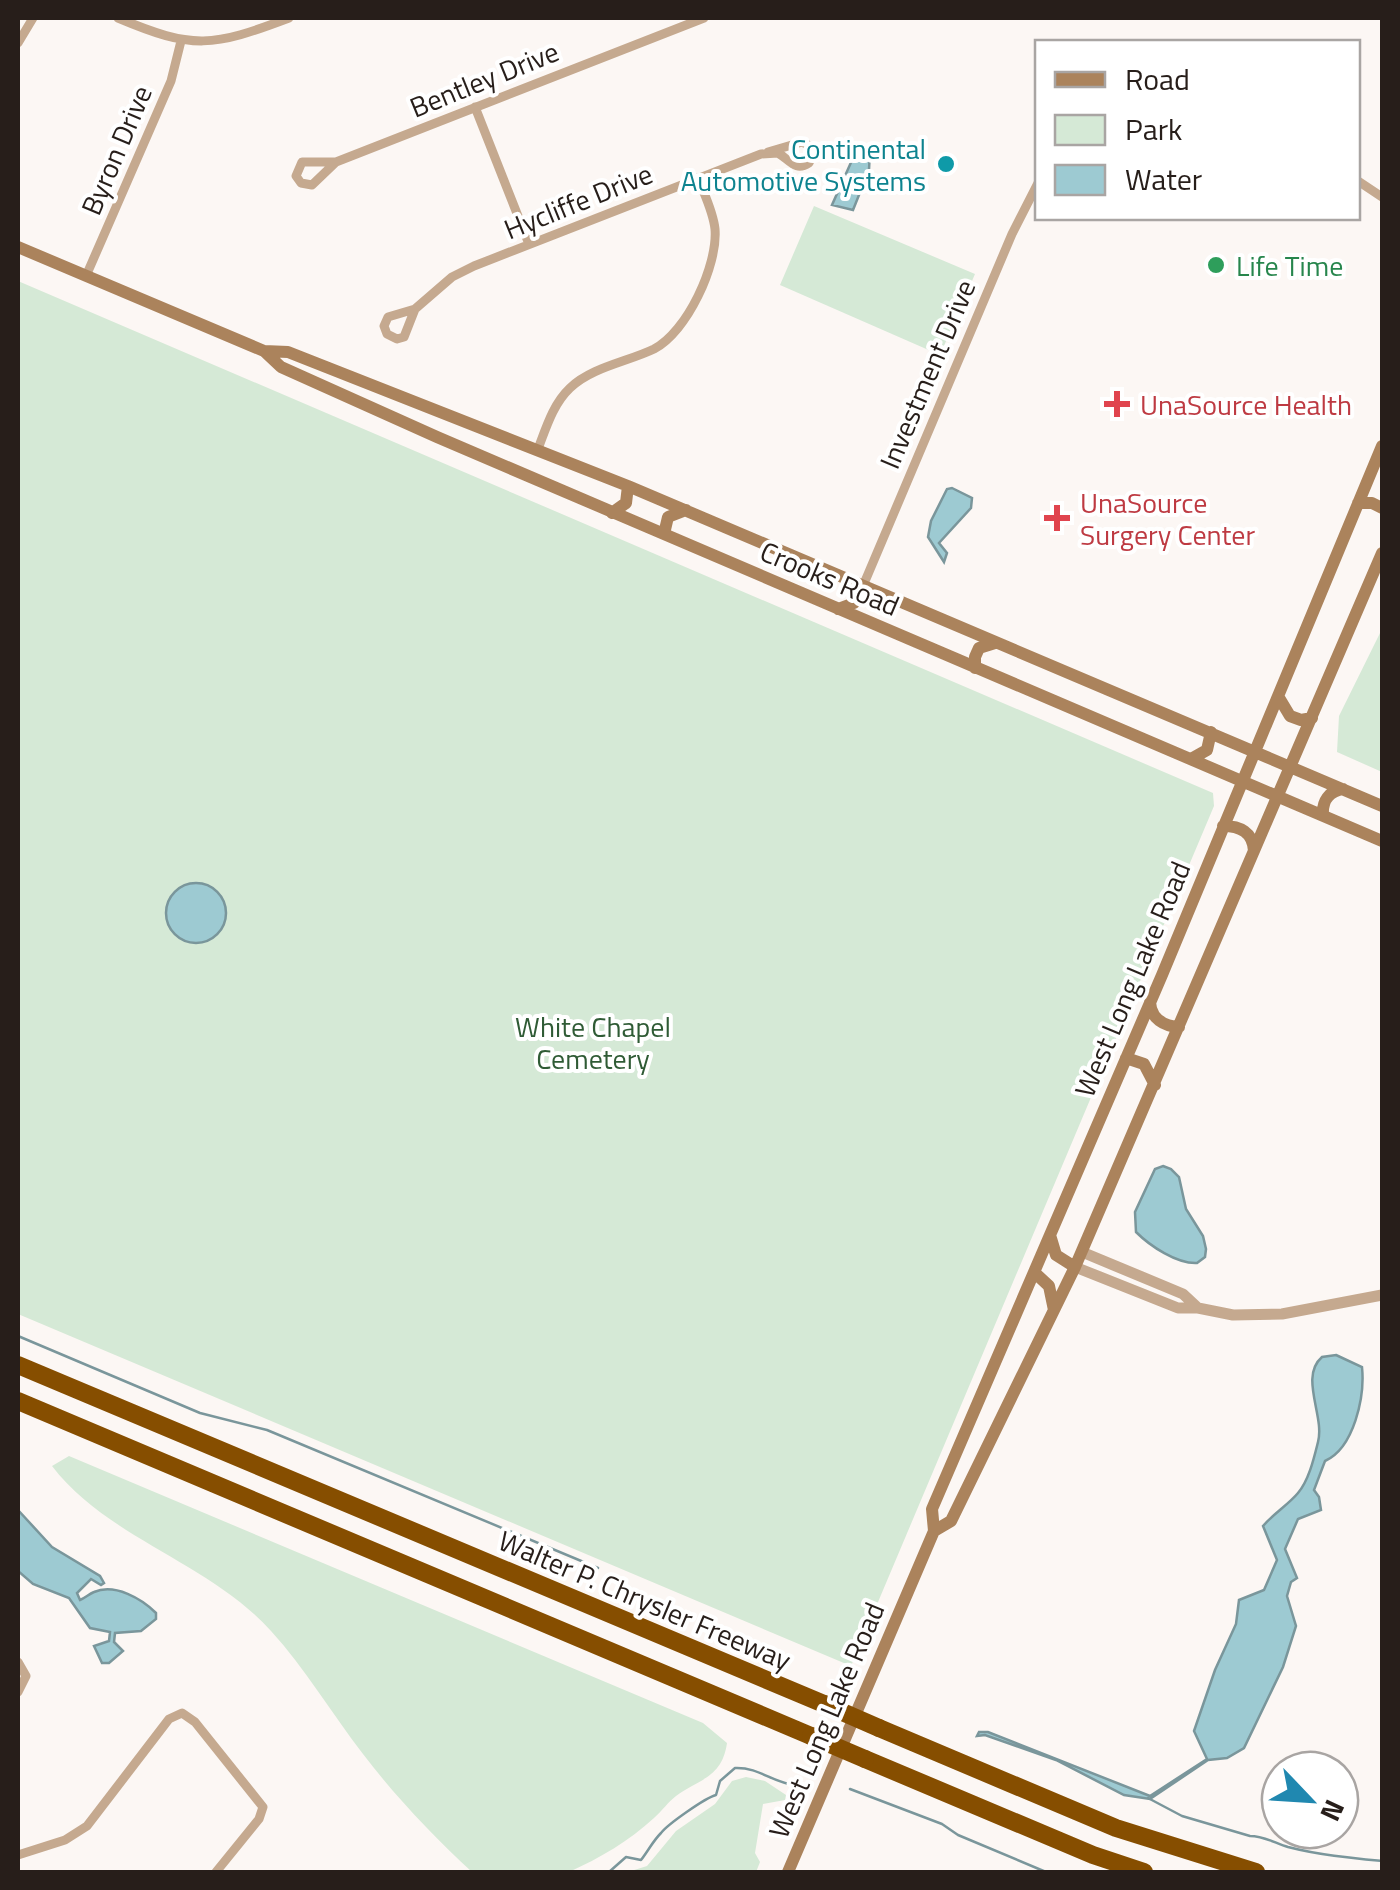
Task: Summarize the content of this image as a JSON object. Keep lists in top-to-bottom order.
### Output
{
  "streets": {
    "highway": ["Walter P. Chrysler Freeway"],
    "main road": ["Crooks Road", "West Long Lake Road"],
    "street": [
      "Bentley Drive",
      "Byron Drive",
      "Hycliffe Drive",
      "Investment Drive"
    ]
  },
  "crossings": [
    ["Byron Drive", "Crooks Road"],
    ["Investment Drive", "Crooks Road"],
    ["Crooks Road", "West Long Lake Road"]
  ],
  "parks": ["White Chapel Cemetery"],
  "places": {
    "other": ["Continental Automotive Systems", "Life Time"],
    "health": ["UnaSource Health", "UnaSource Surgery Center"]
  },
  "legend": ["Road", "Park", "Water"],
  "north": "bottom right"
}
